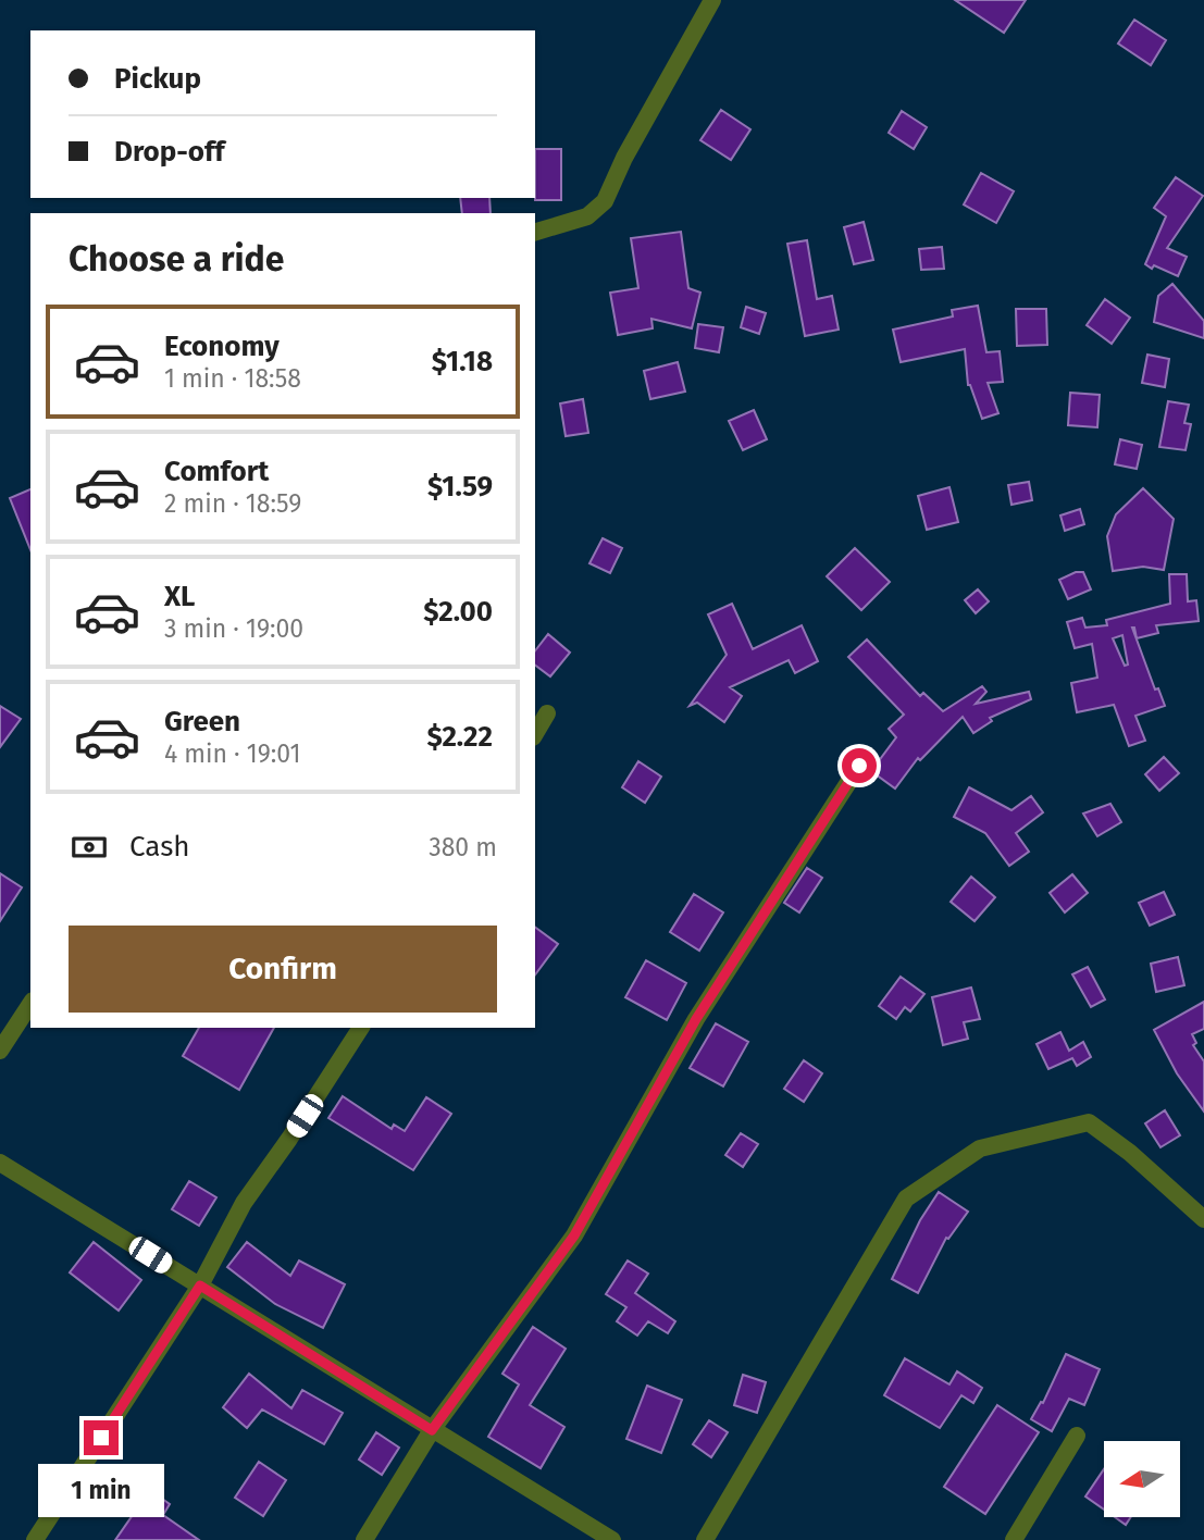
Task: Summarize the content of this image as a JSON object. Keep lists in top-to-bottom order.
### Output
{
  "north": "left",
  "page": {
    "banner": ["Pickup", "Drop-off"],
    "heading": "Choose a ride",
    "list": [
      {
        "name": "Economy",
        "note": "1 min · 18:58",
        "value": "$1.18"
      },
      {
        "name": "Comfort",
        "note": "2 min · 18:59",
        "value": "$1.59"
      },
      {
        "name": "XL",
        "note": "3 min · 19:00",
        "value": "$2.00"
      },
      {
        "name": "Green",
        "note": "4 min · 19:01",
        "value": "$2.22"
      }
    ],
    "pay": ["Cash", "380 m"],
    "buttons": "Confirm",
    "bubble": "1 min"
  }
}
